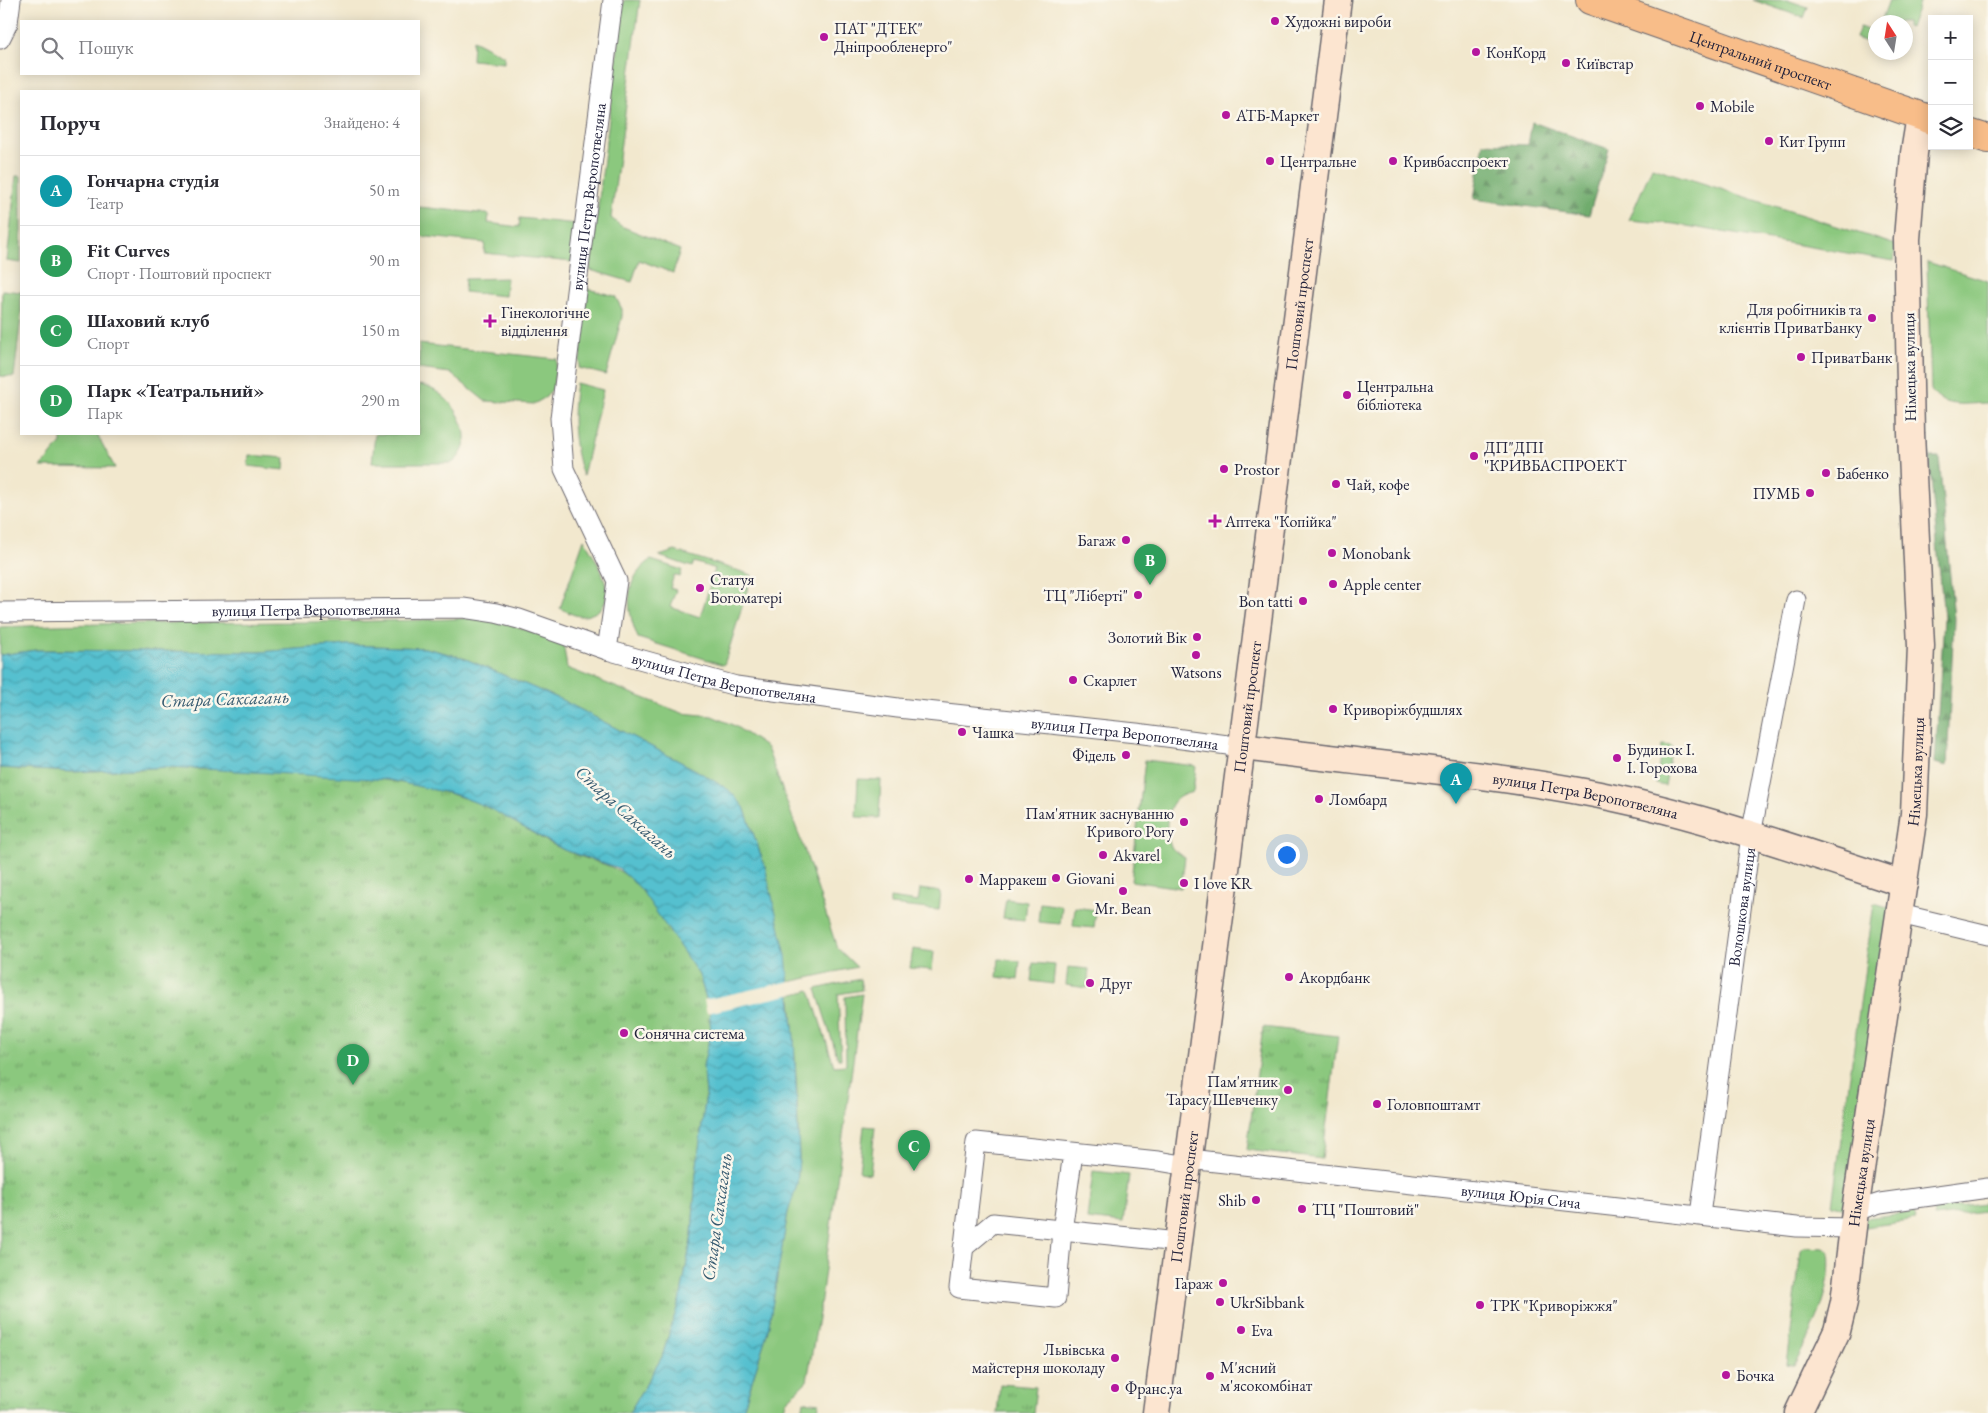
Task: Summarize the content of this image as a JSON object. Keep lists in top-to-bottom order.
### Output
{
  "streets": {
    "main road": ["Центральний проспект"],
    "street": [
      "вулиця Петра Веропотвеляна",
      "Поштовий проспект",
      "Німецька вулиця",
      "Волошкова вулиця",
      "вулиця Юрія Сича"
    ]
  },
  "crossings": [
    ["Центральний проспект", "Німецька вулиця"],
    ["вулиця Петра Веропотвеляна", "Поштовий проспект"],
    ["вулиця Петра Веропотвеляна", "Німецька вулиця"],
    ["вулиця Петра Веропотвеляна", "Волошкова вулиця"],
    ["Поштовий проспект", "вулиця Юрія Сича"],
    ["Німецька вулиця", "вулиця Юрія Сича"],
    ["Волошкова вулиця", "вулиця Юрія Сича"]
  ],
  "water": ["Стара Саксагань"],
  "places": {
    "other": [
      "Художнi вироби",
      "ПАТ \"ДТЕК\" Дніпрообленерго\"",
      "КонКорд",
      "Київстар",
      "Mobile",
      "АТБ-Маркет",
      "Кит Групп",
      "Центральне",
      "Кривбасспроект",
      "Для робітників та клієнтів ПриватБанку",
      "ПриватБанк",
      "Центральна бібліотека",
      "ДП\"ДПІ \"КРИВБАСПРОЕКТ",
      "Prostor",
      "Бабенко",
      "Чай, кофе",
      "ПУМБ",
      "Багаж",
      "Monobank",
      "Apple center",
      "Статуя Богоматері",
      "ТЦ \"Ліберті\"",
      "Bon tatti",
      "Золотий Вік",
      "Watsons",
      "Скарлет",
      "Криворіжбудшлях",
      "Чашка",
      "Фідель",
      "Будинок І. І. Горохова",
      "Ломбард",
      "Пам'ятник заснуванню Кривого Рогу",
      "Akvarel",
      "Giovani",
      "Марракеш",
      "I love KR",
      "Mr. Bean",
      "Акордбанк",
      "Друг",
      "Сонячна система",
      "Пам'ятник Тарасу Шевченку",
      "Головпоштамт",
      "Shib",
      "ТЦ \"Поштовий\"",
      "Гараж",
      "UkrSibbank",
      "ТРК \"Криворіжжя\"",
      "Eva",
      "Львівська майстерня шоколаду",
      "Бочка",
      "М'ясний м'ясокомбінат",
      "Франс.уа"
    ],
    "health": ["Гінекологічне відділення", "Аптека \"Копійка\""]
  },
  "north": "top",
  "page": {
    "map_buttons": ["+", "−"],
    "search": "Пошук",
    "heading": ["Поруч", "Знайдено: 4"],
    "list": [
      {
        "mark": "A",
        "name": "Гончарна студія",
        "note": "Театр",
        "value": "50 m"
      },
      {
        "mark": "B",
        "name": "Fit Curves",
        "note": "Спорт · Поштовий проспект",
        "value": "90 m"
      },
      {
        "mark": "C",
        "name": "Шаховий клуб",
        "note": "Спорт",
        "value": "150 m"
      },
      {
        "mark": "D",
        "name": "Парк «Театральний»",
        "note": "Парк",
        "value": "290 m"
      }
    ],
    "pins": [
      "B",
      "A",
      "D",
      "C"
    ]
  }
}
